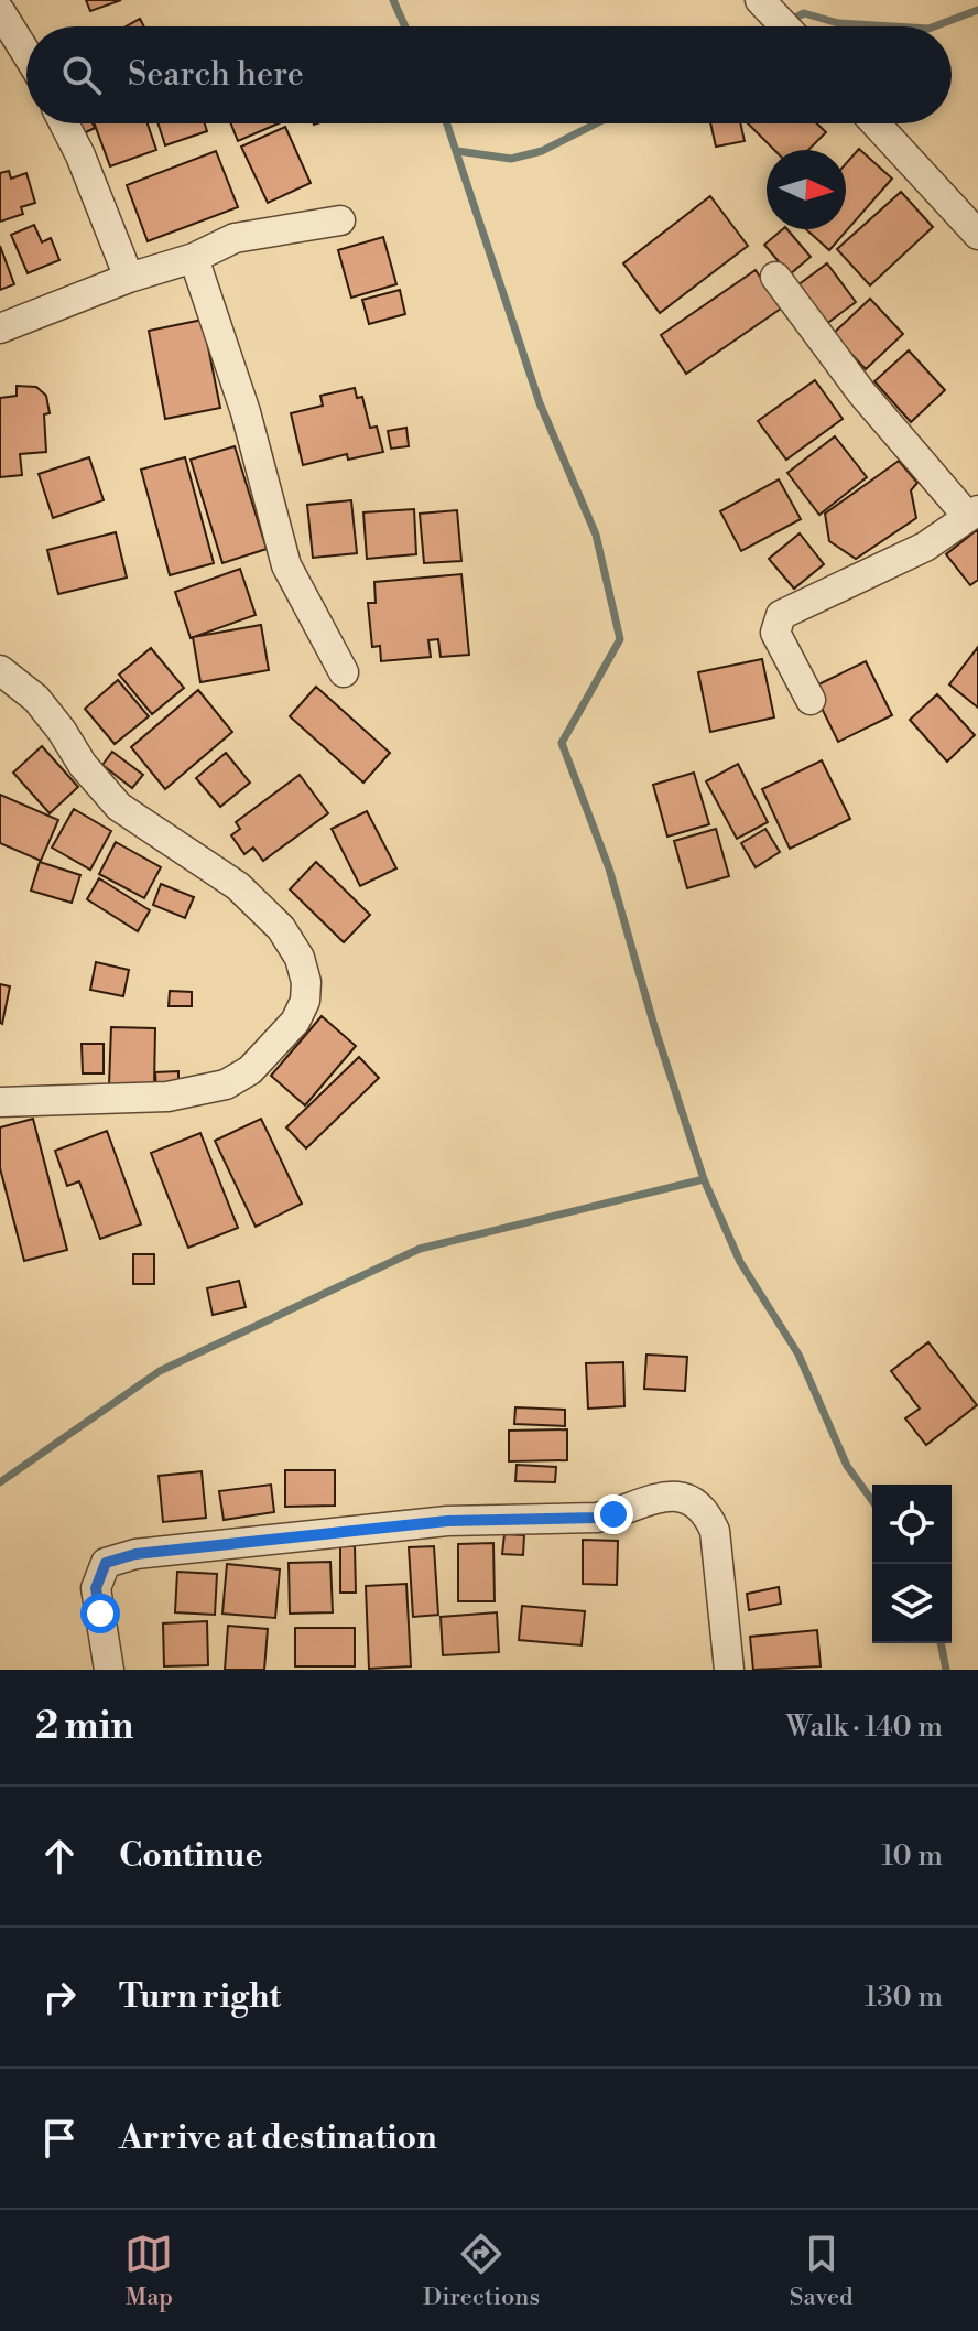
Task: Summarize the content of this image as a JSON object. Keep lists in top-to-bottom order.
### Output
{
  "north": "right",
  "page": {
    "search": "Search here",
    "heading": ["2 min", "Walk · 140 m"],
    "list": [
      ["Continue", "10 m"],
      ["Turn right", "130 m"],
      "Arrive at destination"
    ],
    "nav": ["Map", "Directions", "Saved"]
  }
}
